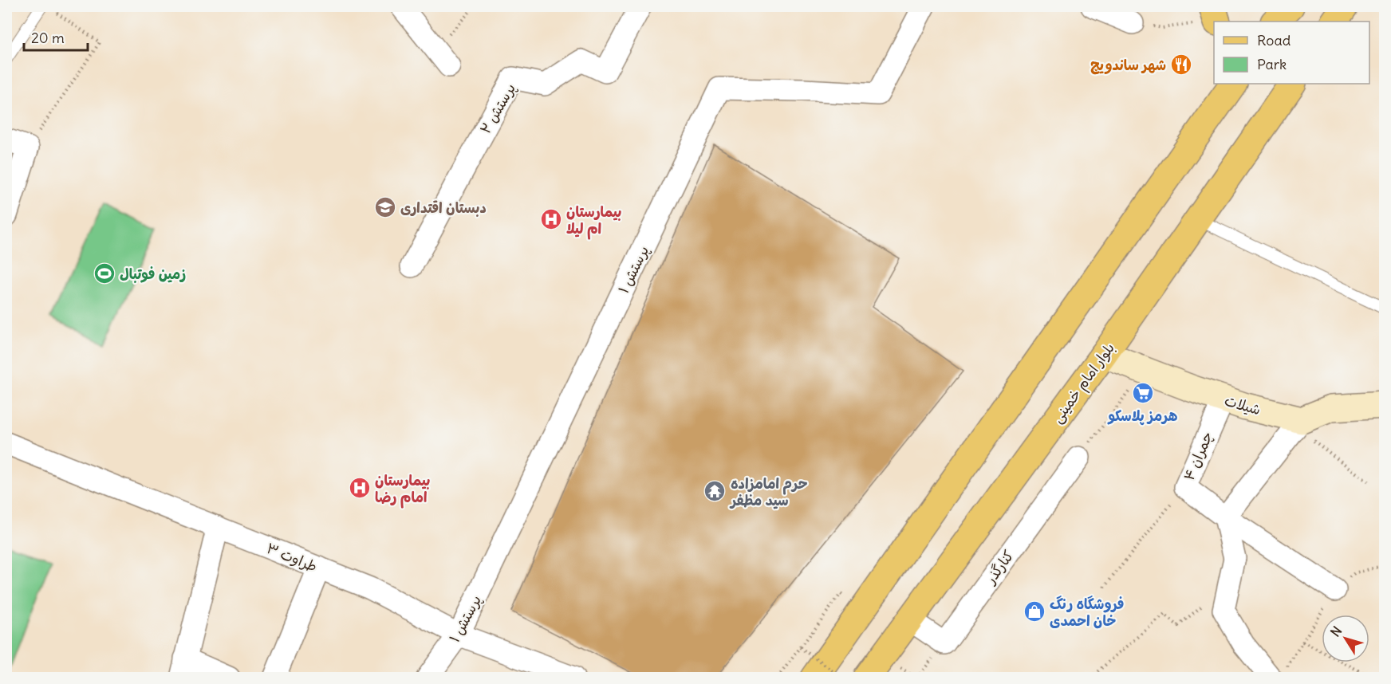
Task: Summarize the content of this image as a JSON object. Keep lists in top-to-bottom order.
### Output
{
  "streets": {
    "main road": ["بلوار امام خمینی"],
    "street": [
      "پرستش ۲",
      "پرستش ۱",
      "شیلات",
      "چمران ۴",
      "طراوت ۳",
      "کنارگذر"
    ]
  },
  "crossings": [
    ["پرستش ۱", "طراوت ۳"],
    ["بلوار امام خمینی", "شیلات"],
    ["بلوار امام خمینی", "کنارگذر"],
    ["شیلات", "چمران ۴"]
  ],
  "places": {
    "restaurant": ["شهر ساندویچ"],
    "school or university": ["دبستان اقتداری"],
    "hospital": ["بیمارستان ام لیلا", "بیمارستان امام رضا"],
    "sports": ["زمین فوتبال"],
    "supermarket": ["هرمز پلاسکو"],
    "temple": ["حرم امامزاده سید مظفر"],
    "shop": ["فروشگاه رنگ خان احمدی"]
  },
  "legend": ["Road", "Park"],
  "scale_bar": "20 m",
  "north": "top left"
}
